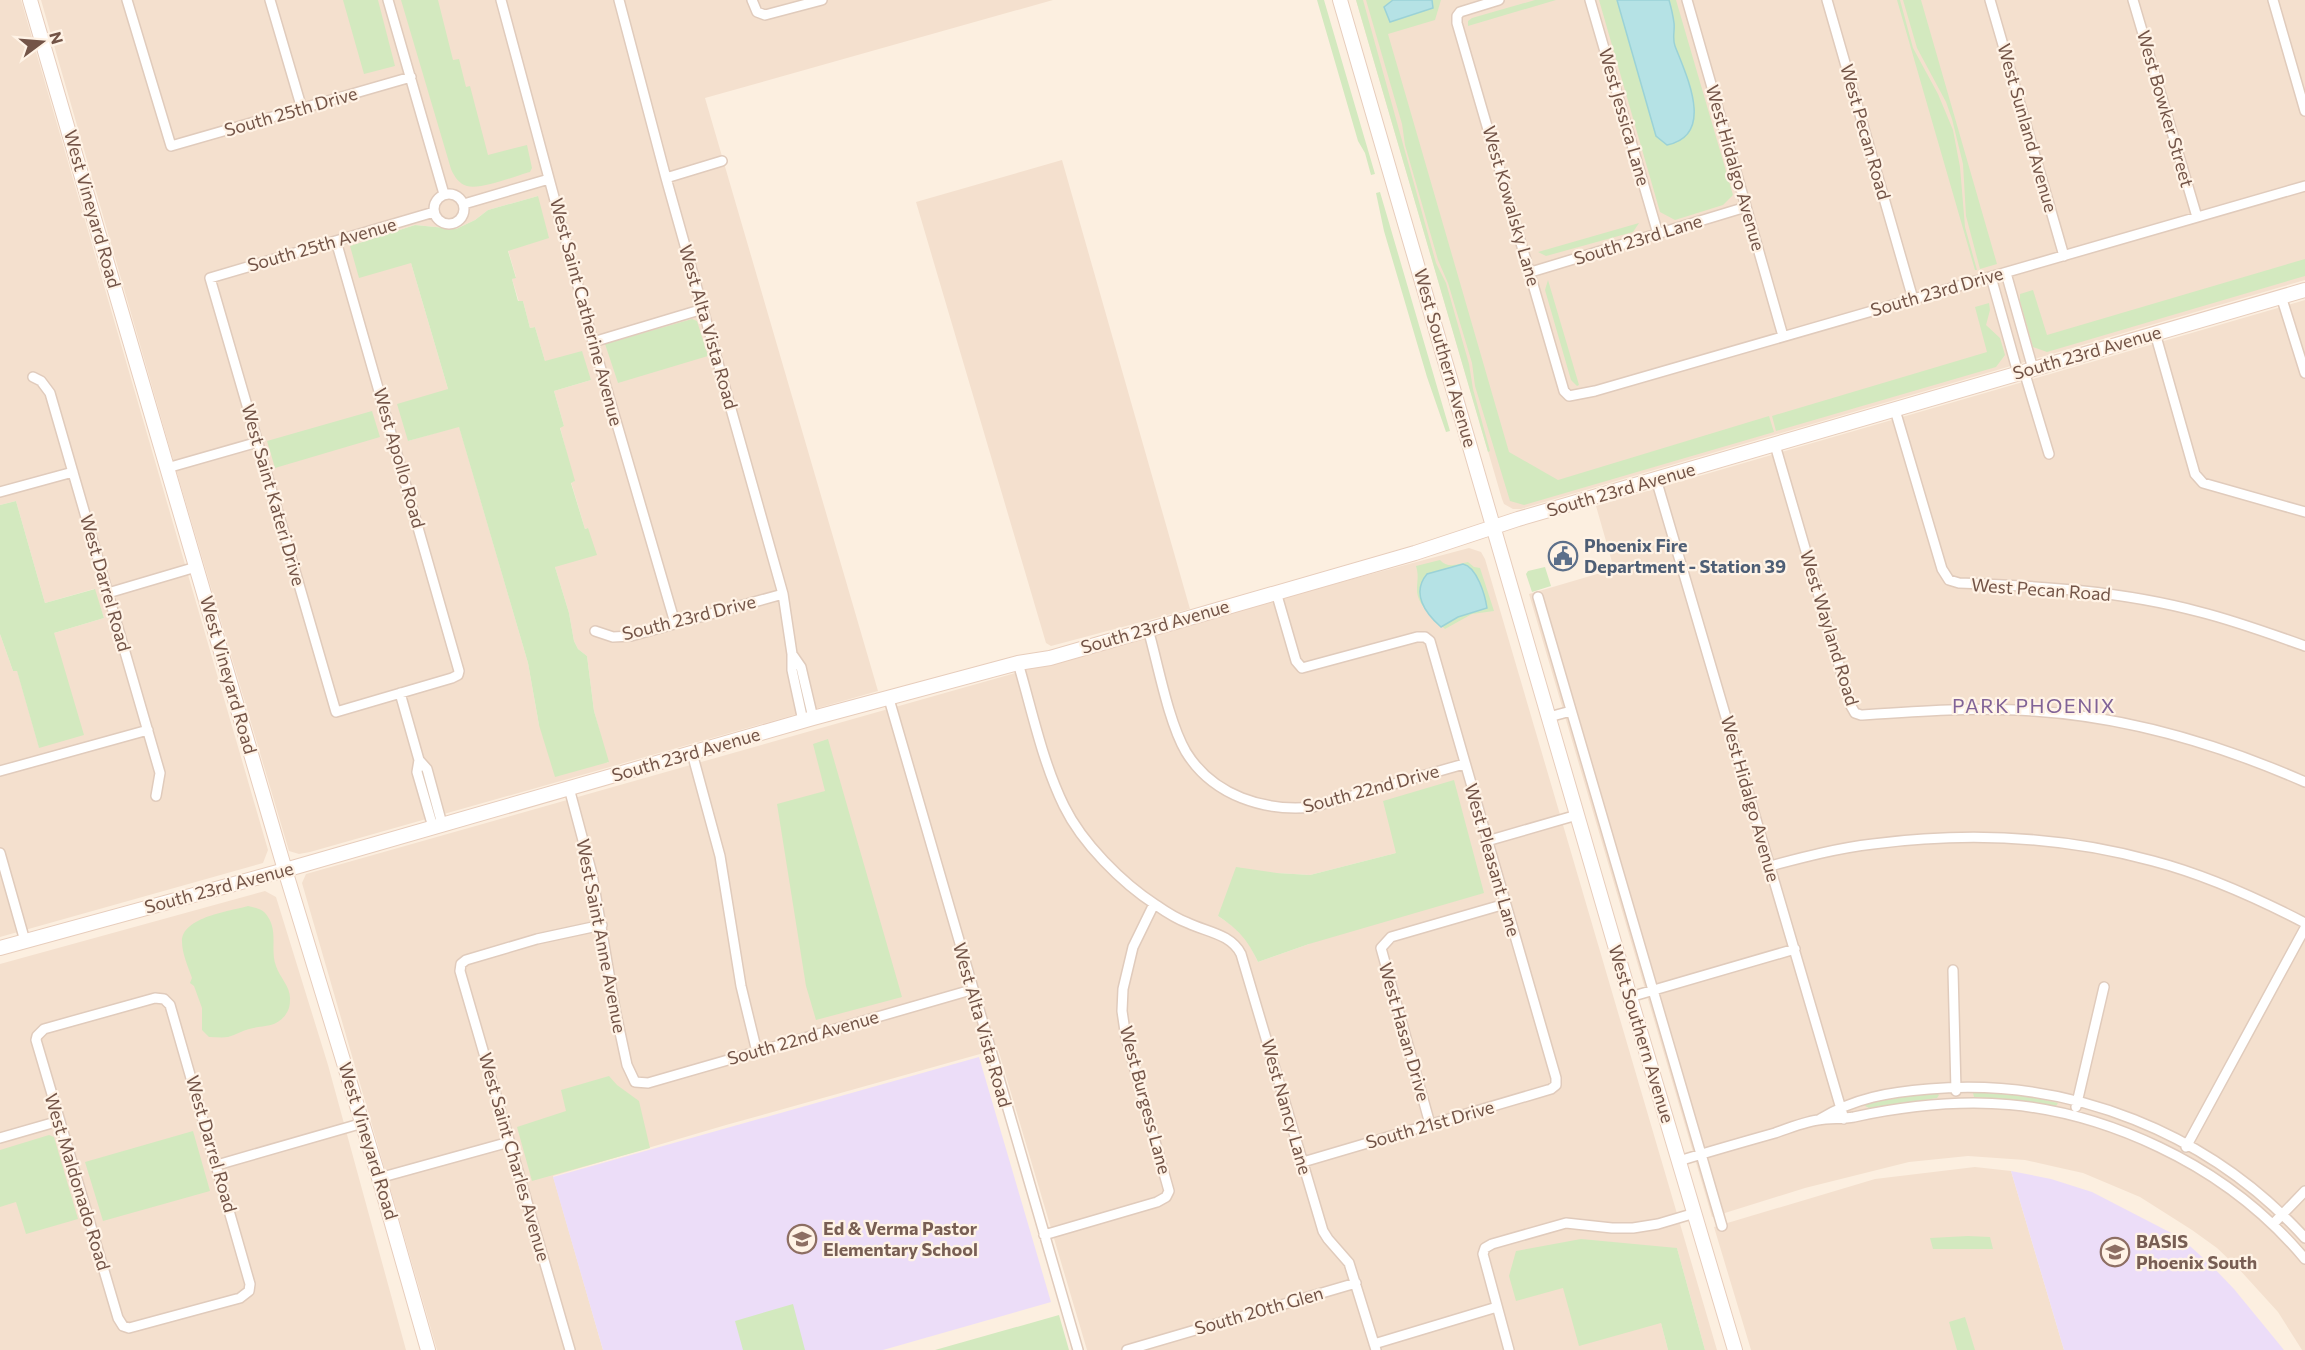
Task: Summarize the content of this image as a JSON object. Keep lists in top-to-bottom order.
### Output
{
  "streets": {
    "street": [
      "West Bowker Street",
      "South 25th Drive",
      "West Jessica Lane",
      "West Sunland Avenue",
      "West Pecan Road",
      "West Hidalgo Avenue",
      "West Kowalsky Lane",
      "West Vineyard Road",
      "South 23rd Lane",
      "South 25th Avenue",
      "South 23rd Drive",
      "West Saint Catherine Avenue",
      "West Alta Vista Road",
      "South 23rd Avenue",
      "West Southern Avenue",
      "West Apollo Road",
      "West Saint Kateri Drive",
      "West Darrel Road",
      "West Wayland Road",
      "South 22nd Drive",
      "West Pleasant Lane",
      "West Saint Anne Avenue",
      "West Hasan Drive",
      "South 22nd Avenue",
      "West Burgess Lane",
      "West Nancy Lane",
      "South 21st Drive",
      "West Saint Charles Avenue",
      "West Maldonado Road",
      "South 20th Glen"
    ]
  },
  "crossings": [
    ["West Bowker Street", "South 23rd Drive"],
    ["West Jessica Lane", "South 23rd Lane"],
    ["West Sunland Avenue", "South 23rd Drive"],
    ["West Pecan Road", "South 23rd Drive"],
    ["West Pecan Road", "South 23rd Avenue"],
    ["West Hidalgo Avenue", "South 23rd Lane"],
    ["West Hidalgo Avenue", "South 23rd Drive"],
    ["West Hidalgo Avenue", "South 23rd Avenue"],
    ["West Kowalsky Lane", "South 23rd Lane"],
    ["West Kowalsky Lane", "South 23rd Drive"],
    ["West Vineyard Road", "South 23rd Avenue"],
    ["South 25th Avenue", "West Apollo Road"],
    ["South 25th Avenue", "West Saint Kateri Drive"],
    ["South 23rd Drive", "West Saint Catherine Avenue"],
    ["South 23rd Drive", "West Alta Vista Road"],
    ["West Alta Vista Road", "South 23rd Avenue"],
    ["West Alta Vista Road", "South 22nd Avenue"],
    ["West Alta Vista Road", "West Burgess Lane"],
    ["South 23rd Avenue", "West Southern Avenue"],
    ["South 23rd Avenue", "West Wayland Road"],
    ["South 23rd Avenue", "South 22nd Drive"],
    ["South 23rd Avenue", "West Pleasant Lane"],
    ["South 23rd Avenue", "West Saint Anne Avenue"],
    ["West Apollo Road", "West Saint Kateri Drive"],
    ["West Darrel Road", "West Maldonado Road"],
    ["South 22nd Drive", "West Pleasant Lane"],
    ["West Pleasant Lane", "West Hasan Drive"],
    ["West Pleasant Lane", "South 21st Drive"],
    ["West Saint Anne Avenue", "South 22nd Avenue"],
    ["West Saint Anne Avenue", "West Saint Charles Avenue"],
    ["West Hasan Drive", "South 21st Drive"],
    ["West Burgess Lane", "West Nancy Lane"],
    ["West Nancy Lane", "South 21st Drive"],
    ["West Nancy Lane", "South 20th Glen"]
  ],
  "districts": ["PARK PHOENIX"],
  "places": {
    "public building": ["Phoenix Fire Department - Station 39"],
    "school or university": ["Ed & Verma Pastor Elementary School", "BASIS Phoenix South"]
  },
  "north": "right"
}
